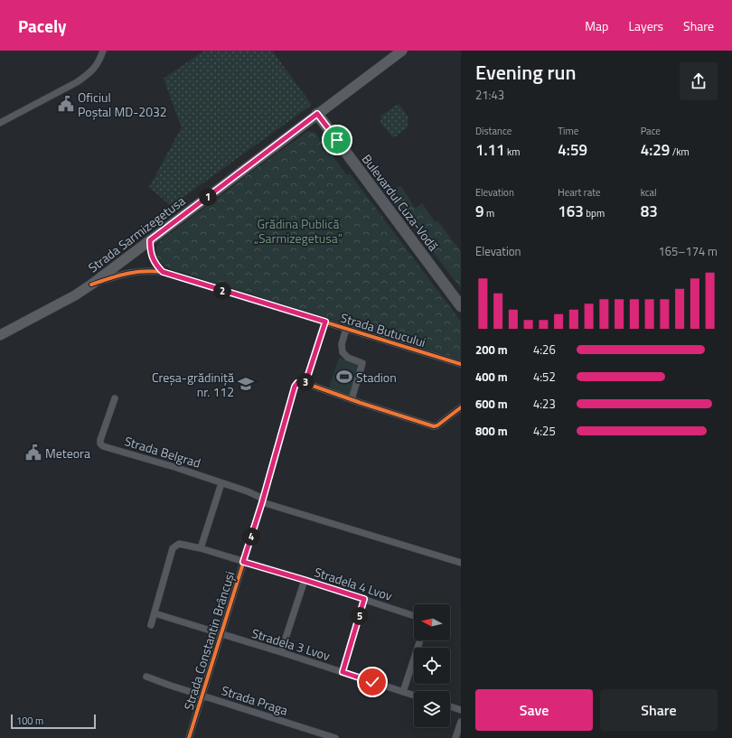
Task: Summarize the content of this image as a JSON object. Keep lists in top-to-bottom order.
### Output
{
  "streets": {
    "main road": ["Bulevardul Cuza-Vodă", "Strada Sarmizegetusa"],
    "street": [
      "Strada Butucului",
      "Strada Belgrad",
      "Stradela 4 Lvov",
      "Strada Constantin Brâncuși",
      "Stradela 3 Lvov",
      "Strada Praga"
    ]
  },
  "crossings": [
    ["Bulevardul Cuza-Vodă", "Strada Sarmizegetusa"],
    ["Strada Sarmizegetusa", "Strada Butucului"],
    ["Strada Belgrad", "Strada Constantin Brâncuși"],
    ["Stradela 4 Lvov", "Strada Constantin Brâncuși"],
    ["Stradela 4 Lvov", "Stradela 3 Lvov"],
    ["Strada Constantin Brâncuși", "Stradela 3 Lvov"],
    ["Strada Constantin Brâncuși", "Strada Praga"]
  ],
  "parks": ["Grădina Publică „Sarmizegetusa”"],
  "places": {
    "public building": ["Oficiul Poștal MD-2032", "Meteora"],
    "sports": ["Stadion"],
    "school or university": ["Creșa-grădiniță nr. 112"]
  },
  "scale_bar": "100 m",
  "north": "left",
  "page": {
    "header": "Pacely",
    "nav": ["Map", "Layers", "Share"],
    "heading": ["Evening run", "21:43"],
    "stats": [
      ["Distance", "1.11 km"],
      ["Time", "4:59"],
      ["Pace", "4:29 /km"],
      ["Elevation", "9 m"],
      ["Heart rate", "163 bpm"],
      ["kcal", "83"]
    ],
    "pins": [
      "1",
      "2",
      "3",
      "4",
      "5"
    ],
    "chart": ["Elevation", "165–174 m"],
    "list": [
      {
        "name": "200 m",
        "note": "4:26"
      },
      {
        "name": "400 m",
        "note": "4:52"
      },
      {
        "name": "600 m",
        "note": "4:23"
      },
      {
        "name": "800 m",
        "note": "4:25"
      }
    ],
    "buttons": ["Save", "Share"],
    "scale": "100 m"
  }
}
